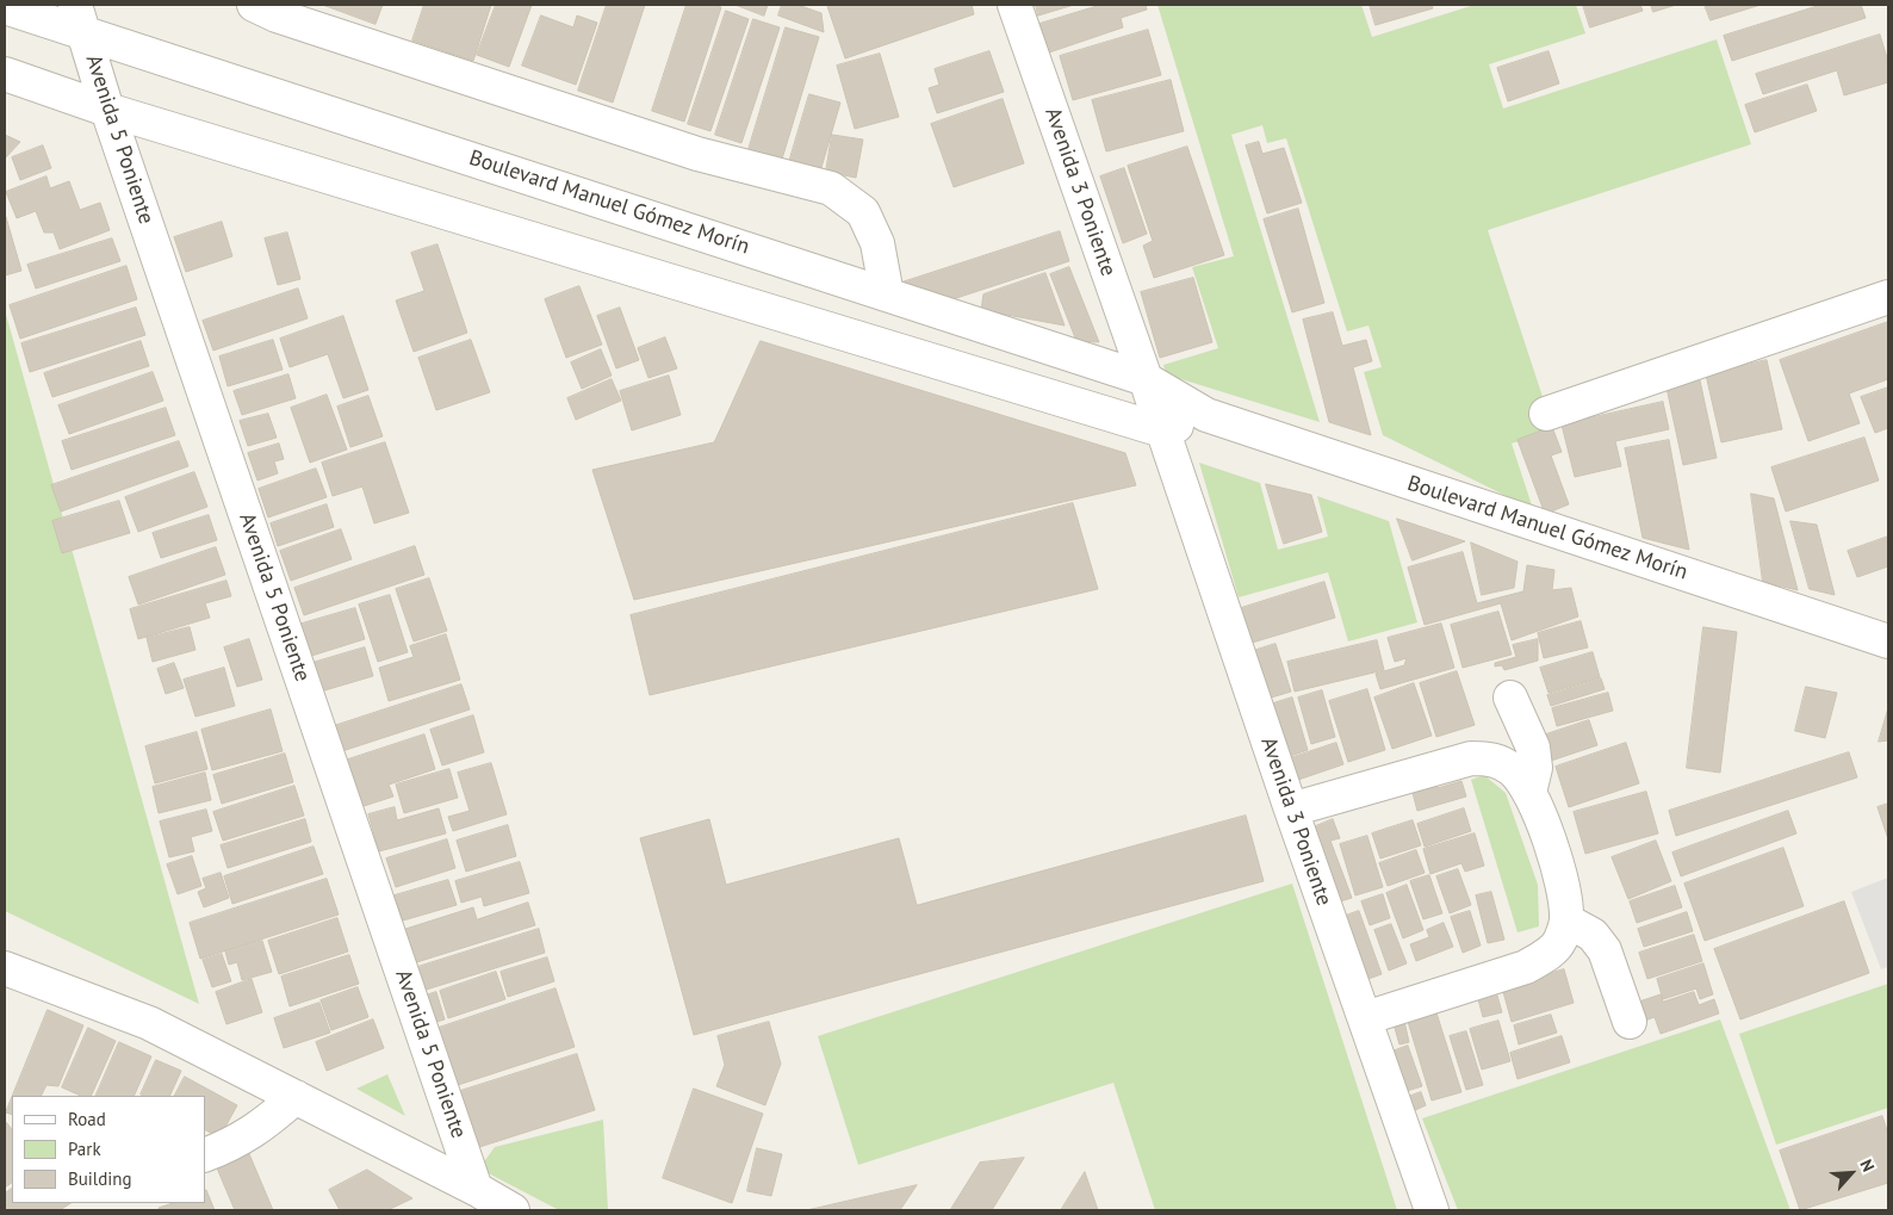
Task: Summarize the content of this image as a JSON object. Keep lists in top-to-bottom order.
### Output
{
  "streets": {
    "street": ["Avenida 5 Poniente", "Avenida 3 Poniente", "Boulevard Manuel Gómez Morín"]
  },
  "crossings": [
    ["Avenida 5 Poniente", "Boulevard Manuel Gómez Morín"],
    ["Avenida 3 Poniente", "Boulevard Manuel Gómez Morín"]
  ],
  "legend": ["Road", "Park", "Building"],
  "north": "top right"
}
